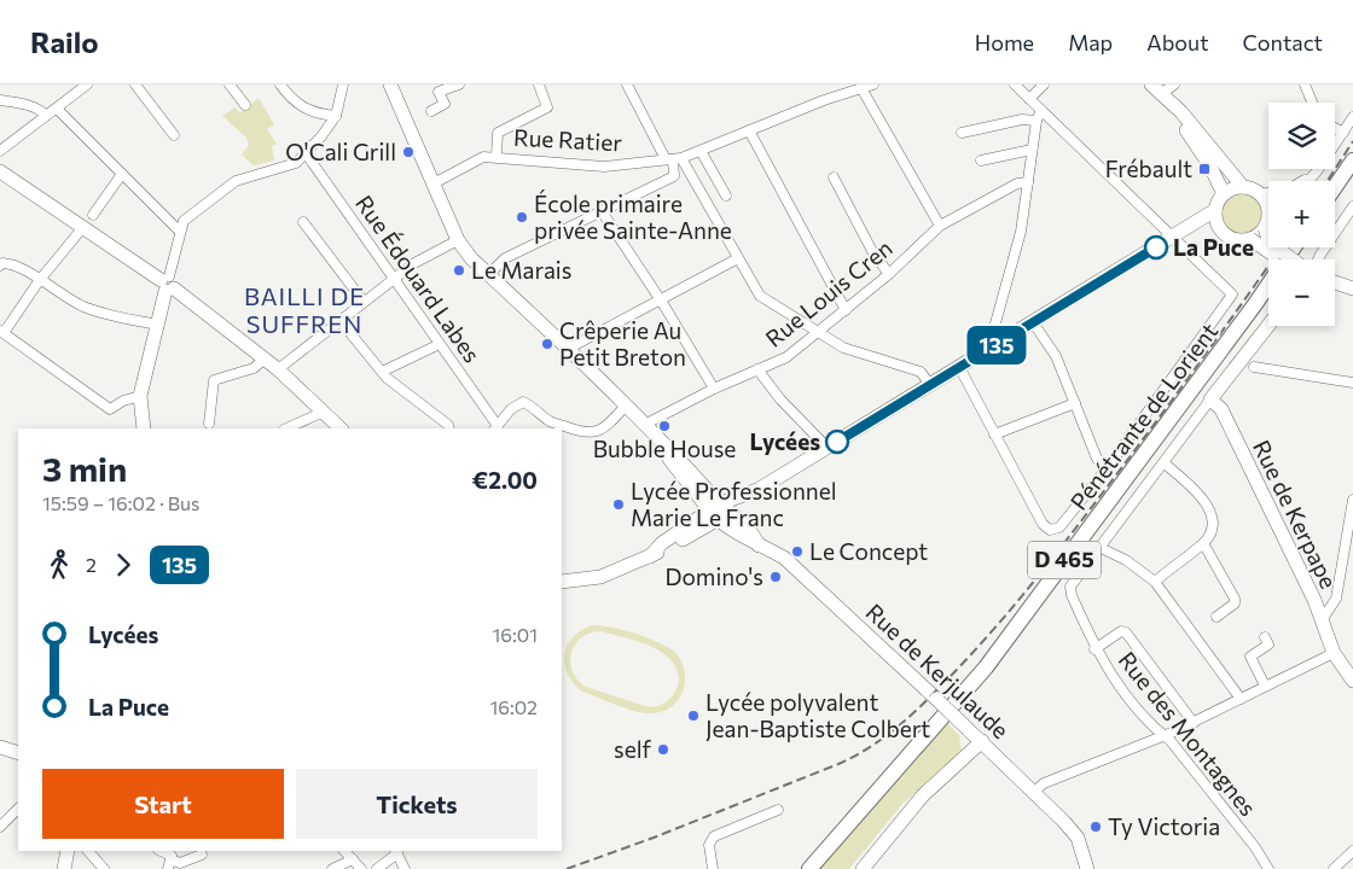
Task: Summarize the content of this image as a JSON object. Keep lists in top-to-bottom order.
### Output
{
  "streets": {
    "main road": [
      "Pénétrante de Lorient",
      "Rue de Kerpape",
      "D 465",
      "Rue de Kerjulaude"
    ],
    "street": [
      "Rue Ratier",
      "Rue Édouard Labes",
      "Rue Louis Cren",
      "Rue des Montagnes"
    ]
  },
  "crossings": [
    ["Rue Ratier", "Rue de Kerjulaude"],
    ["Rue Louis Cren", "Rue de Kerjulaude"]
  ],
  "districts": ["BAILLI DE SUFFREN"],
  "places": {
    "other": [
      "O'Cali Grill",
      "École primaire privée Sainte-Anne",
      "La Puce",
      "Le Marais",
      "Crêperie Au Petit Breton",
      "Bubble House",
      "Lycées",
      "Lycée Professionnel Marie Le Franc",
      "Le Concept",
      "Domino's",
      "Lycée polyvalent Jean-Baptiste Colbert",
      "self",
      "Ty Victoria"
    ],
    "transit": ["Frébault"]
  },
  "lines": ["bus line 135"],
  "page": {
    "header": "Railo",
    "nav": [
      "Home",
      "Map",
      "About",
      "Contact"
    ],
    "on_map": "135",
    "map_buttons": ["+", "−"],
    "heading": ["3 min", "15:59 – 16:02 · Bus", "€2.00"],
    "legs": ["2", "135"],
    "list": [
      {
        "name": "Lycées",
        "value": "16:01"
      },
      {
        "name": "La Puce",
        "value": "16:02"
      }
    ],
    "buttons": ["Start", "Tickets"]
  }
}
